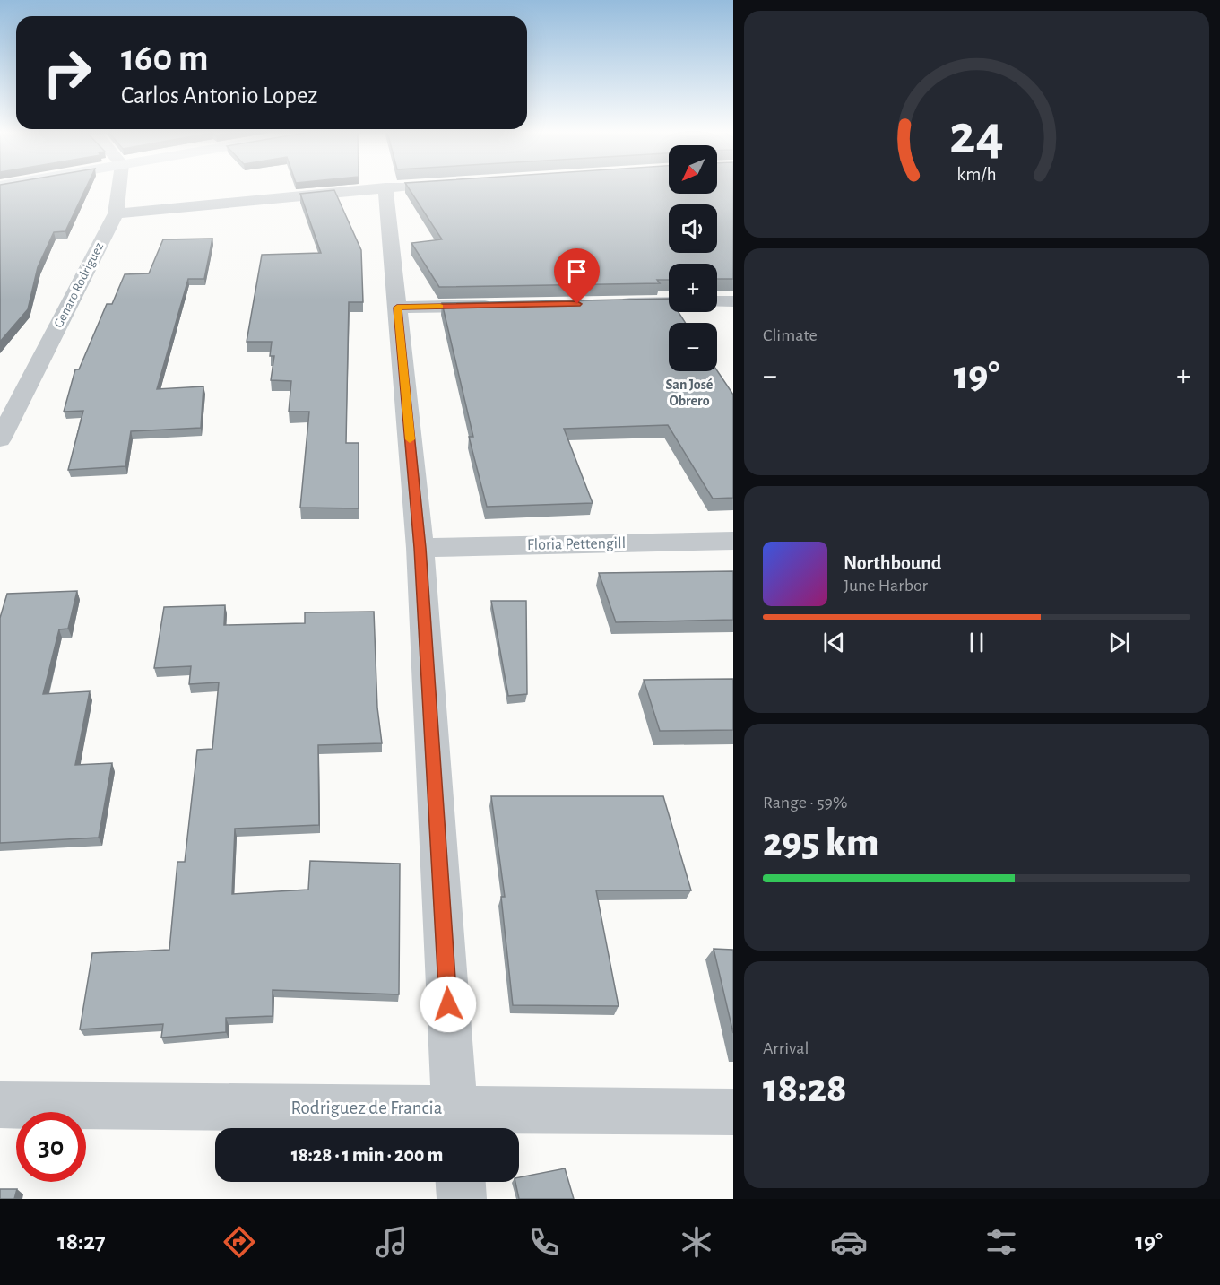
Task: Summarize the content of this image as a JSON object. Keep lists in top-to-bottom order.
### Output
{
  "streets": {
    "street": ["Genaro Rodriguez", "Floria Pettengill", "Rodriguez de Francia"]
  },
  "districts": ["San José Obrero"],
  "north": "bottom left",
  "page": {
    "turn": ["160 m", "Carlos Antonio Lopez"],
    "map_buttons": ["+", "−"],
    "tile": [
      "Climate",
      ["Range · 59%", "295 km"],
      ["Arrival", "18:28"]
    ],
    "heat": ["−", "19°", "+"],
    "song": ["Northbound", "June Harbor"],
    "limit": "30",
    "trip": "18:28 · 1 min · 200 m",
    "tabs": ["18:27", "19°"],
    "gauge": ["24", "km/h"]
  }
}
